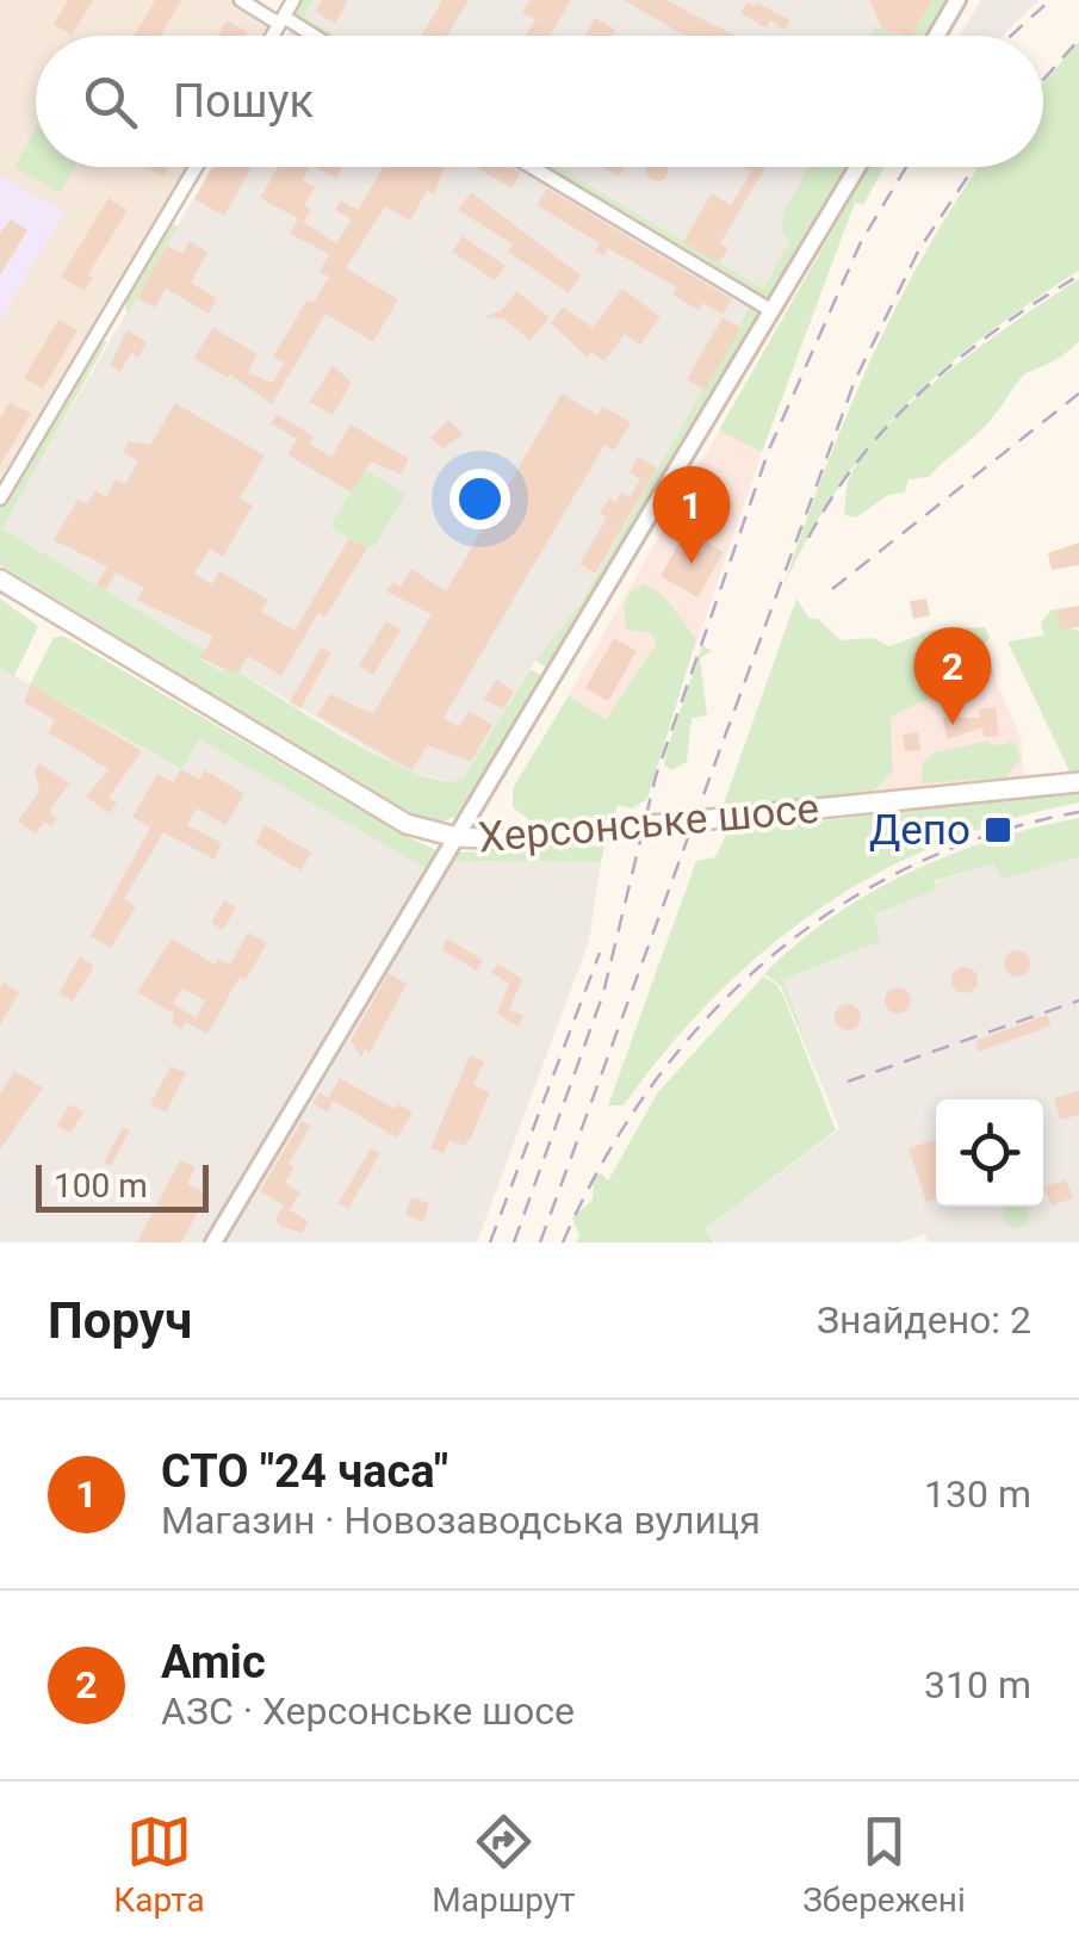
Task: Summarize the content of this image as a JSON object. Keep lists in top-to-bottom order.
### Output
{
  "streets": {
    "main road": ["Херсонське шосе"]
  },
  "places": {
    "transit": ["Депо"]
  },
  "scale_bar": "100 m",
  "page": {
    "search": "Пошук",
    "pins": ["1", "2"],
    "scale": "100 m",
    "heading": ["Поруч", "Знайдено: 2"],
    "list": [
      {
        "mark": "1",
        "name": "СТО \"24 часа\"",
        "note": "Магазин · Новозаводська вулиця",
        "value": "130 m"
      },
      {
        "mark": "2",
        "name": "Amic",
        "note": "АЗС · Херсонське шосе",
        "value": "310 m"
      }
    ],
    "nav": ["Карта", "Маршрут", "Збережені"]
  }
}
